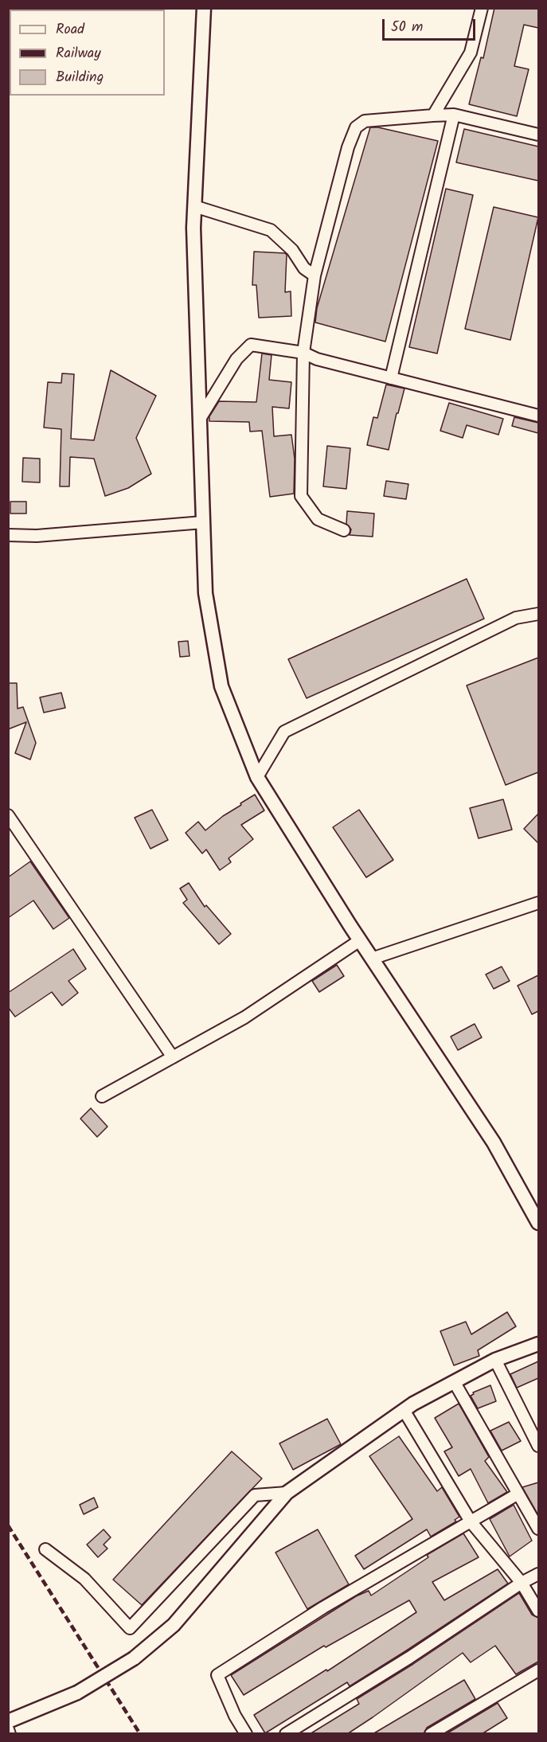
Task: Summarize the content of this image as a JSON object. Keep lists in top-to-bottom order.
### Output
{
  "legend": ["Road", "Railway", "Building"],
  "scale_bar": "50 m"
}
